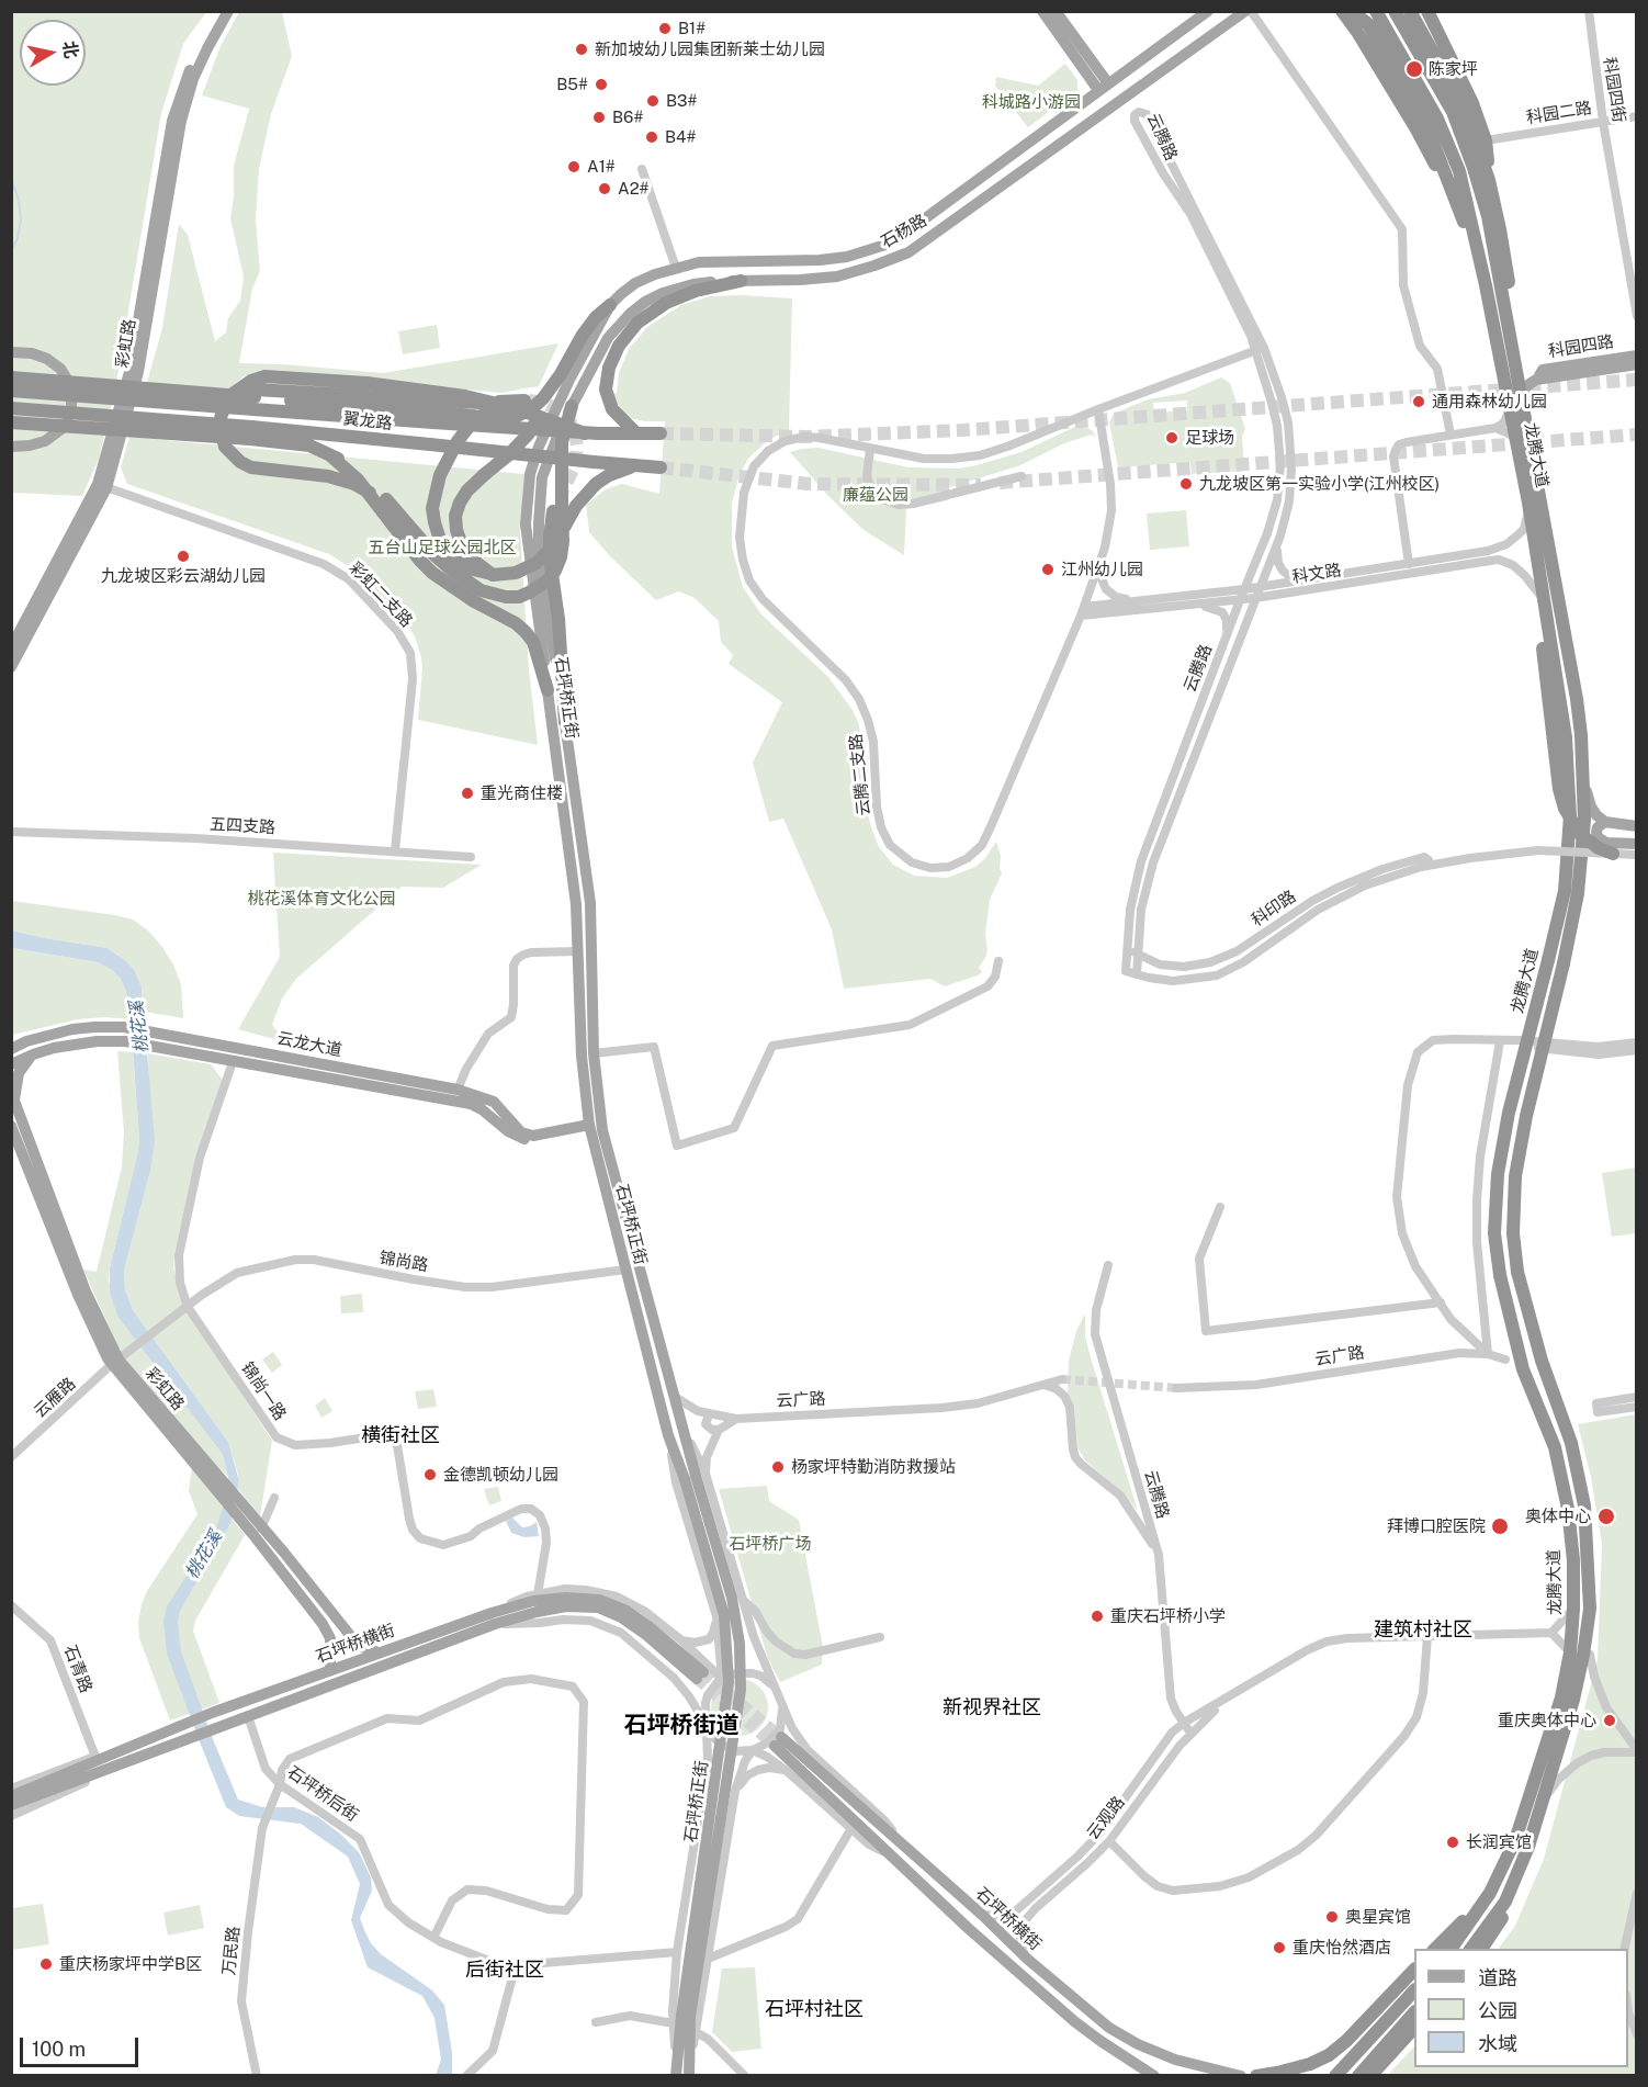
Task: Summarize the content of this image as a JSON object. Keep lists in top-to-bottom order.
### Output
{
  "streets": {
    "highway": ["翼龙路", "龙腾大道"],
    "main road": [
      "石杨路",
      "彩虹路",
      "科园四路",
      "石坪桥正街",
      "云龙大道",
      "石坪桥横街"
    ],
    "street": [
      "科园四街",
      "科园二路",
      "云腾路",
      "科文路",
      "彩虹二支路",
      "云腾二支路",
      "五四支路",
      "科印路",
      "锦尚路",
      "云广路",
      "锦尚一路",
      "云雁路",
      "石青路",
      "石坪桥后街",
      "云观路",
      "万民路"
    ]
  },
  "crossings": [
    ["科园四街", "科园二路"],
    ["云腾路", "科文路"],
    ["云腾路", "云腾二支路"],
    ["云腾路", "科印路"],
    ["云腾路", "云观路"],
    ["石杨路", "石坪桥正街"],
    ["彩虹路", "彩虹二支路"],
    ["彩虹路", "锦尚路"],
    ["彩虹路", "云雁路"],
    ["彩虹路", "石坪桥横街"],
    ["科园四路", "龙腾大道"],
    ["龙腾大道", "科文路"],
    ["龙腾大道", "云广路"],
    ["科文路", "云腾二支路"],
    ["彩虹二支路", "五四支路"],
    ["石坪桥正街", "云龙大道"],
    ["石坪桥正街", "锦尚路"],
    ["云龙大道", "锦尚一路"],
    ["锦尚路", "锦尚一路"],
    ["锦尚路", "云雁路"],
    ["石坪桥横街", "石坪桥后街"],
    ["石坪桥后街", "万民路"]
  ],
  "districts": [
    "横街社区",
    "建筑村社区",
    "新视界社区",
    "石坪桥街道",
    "后街社区",
    "石坪村社区"
  ],
  "water": ["桃花溪"],
  "parks": [
    "科城路小游园",
    "廉蕴公园",
    "五台山足球公园北区",
    "桃花溪体育文化公园",
    "石坪桥广场"
  ],
  "places": [
    "B1#",
    "新加坡幼儿园集团新莱士幼儿园",
    "陈家坪",
    "B5#",
    "B3#",
    "B6#",
    "B4#",
    "A1#",
    "A2#",
    "通用森林幼儿园",
    "足球场",
    "九龙坡区第一实验小学(江州校区)",
    "九龙坡区彩云湖幼儿园",
    "江州幼儿园",
    "重光商住楼",
    "杨家坪特勤消防救援站",
    "金德凯顿幼儿园",
    "奥体中心",
    "拜博口腔医院",
    "重庆石坪桥小学",
    "重庆奥体中心",
    "长润宾馆",
    "奥星宾馆",
    "重庆怡然酒店",
    "重庆杨家坪中学B区"
  ],
  "legend": ["道路", "公园", "水域"],
  "scale_bar": "100 m",
  "north": "right"
}
